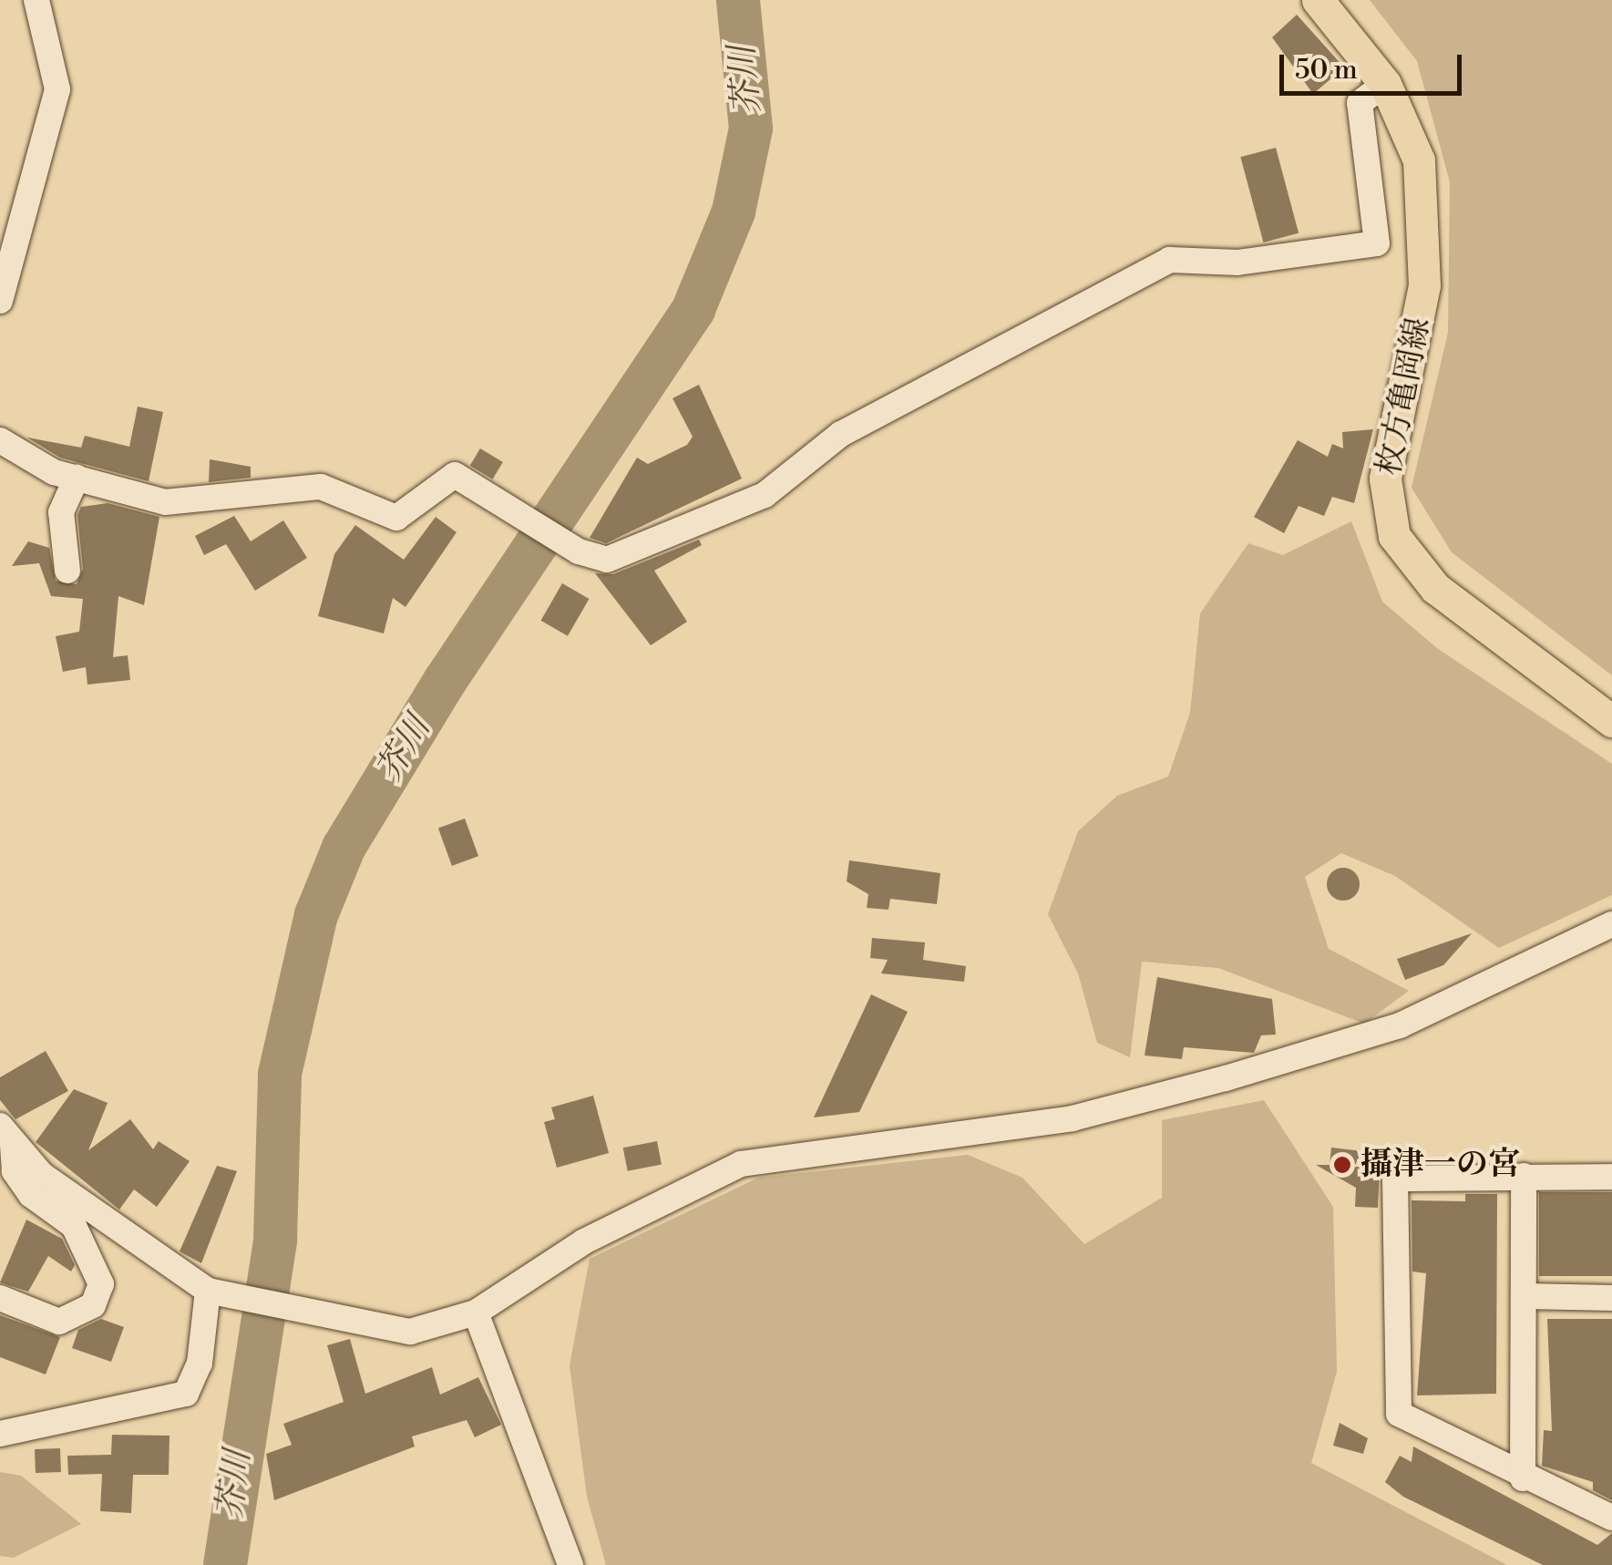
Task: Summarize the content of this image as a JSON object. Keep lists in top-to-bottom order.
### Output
{
  "streets": {
    "main road": ["枚方亀岡線"]
  },
  "water": ["芥川"],
  "places": ["攝津一の宮"],
  "scale_bar": "50 m"
}
